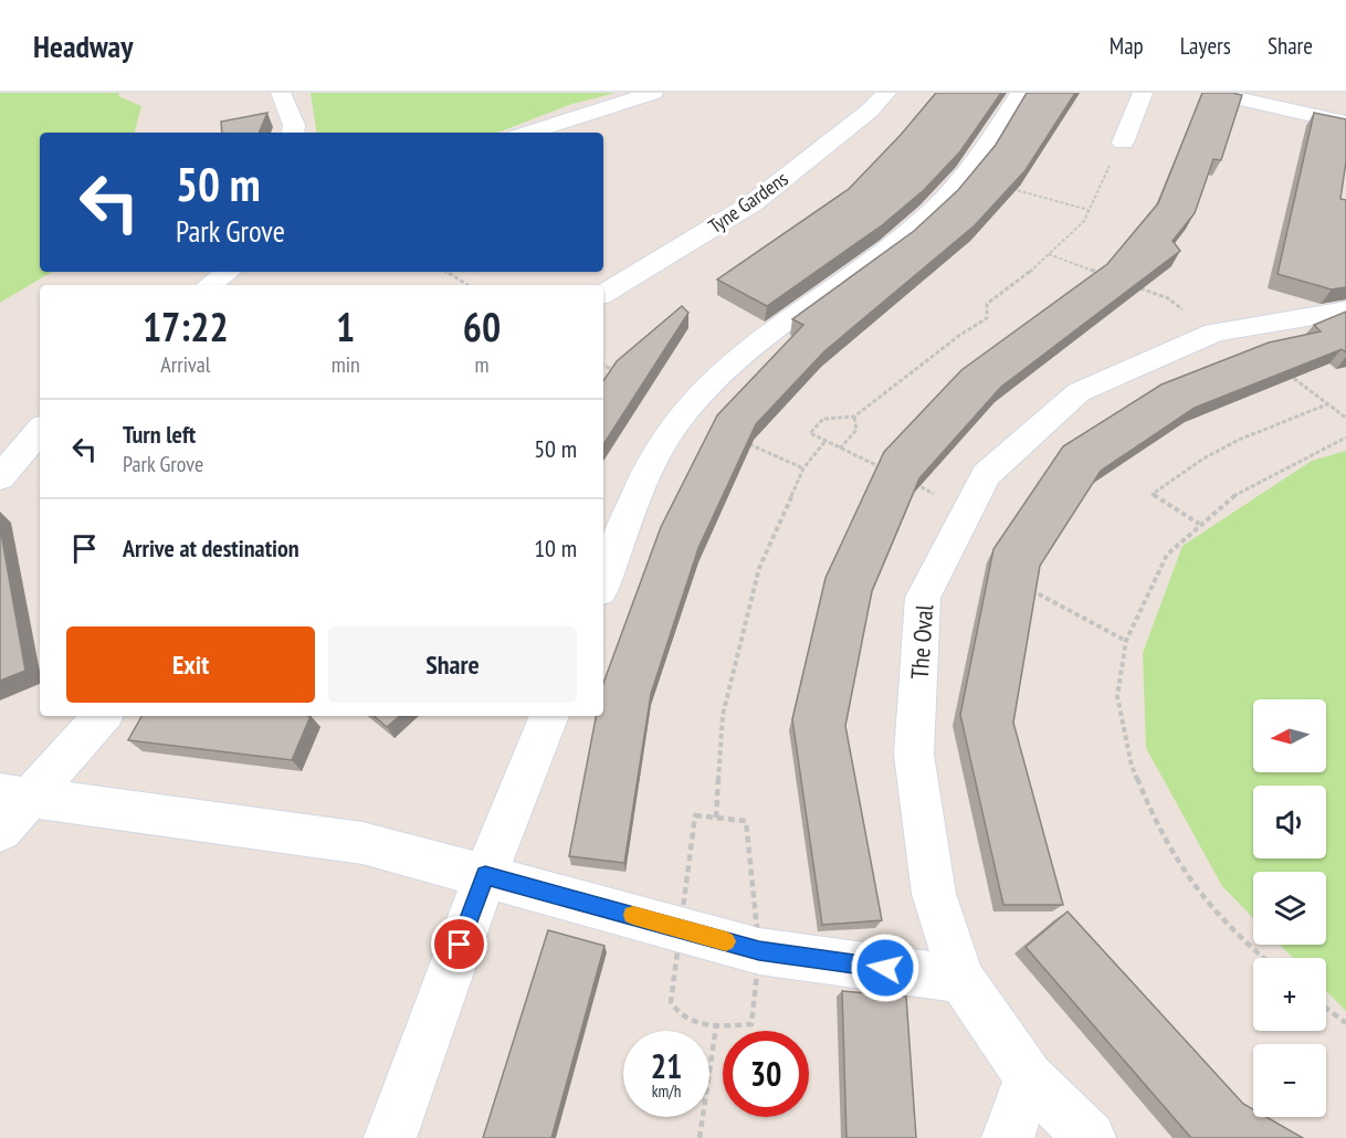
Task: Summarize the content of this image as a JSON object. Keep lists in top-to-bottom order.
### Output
{
  "streets": {
    "street": ["Tyne Gardens", "The Oval"]
  },
  "north": "left",
  "page": {
    "header": "Headway",
    "nav": ["Map", "Layers", "Share"],
    "turn": ["50 m", "Park Grove"],
    "eta": [
      "17:22",
      "Arrival",
      "1",
      "min",
      "60",
      "m"
    ],
    "list": [
      {
        "name": "Turn left",
        "note": "Park Grove",
        "value": "50 m"
      },
      {
        "name": "Arrive at destination",
        "value": "10 m"
      }
    ],
    "buttons": ["Exit", "Share"],
    "map_buttons": ["+", "−"],
    "speed": "21 km/h",
    "limit": "30"
  }
}
